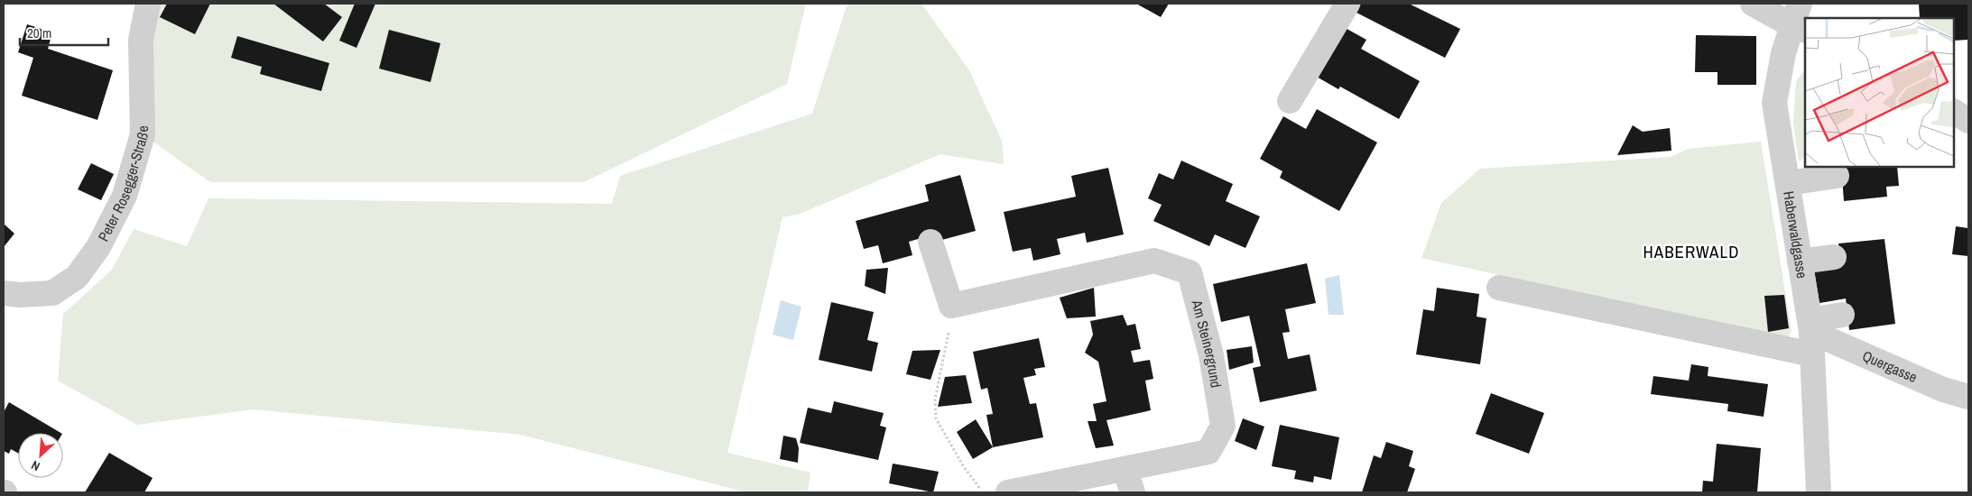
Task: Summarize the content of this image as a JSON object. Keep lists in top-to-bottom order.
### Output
{
  "streets": {
    "street": [
      "Peter Rosegger-Straße",
      "Haberwaldgasse",
      "Am Steinergrund",
      "Quergasse"
    ]
  },
  "crossings": [
    ["Haberwaldgasse", "Quergasse"]
  ],
  "districts": ["HABERWALD"],
  "scale_bar": "20 m",
  "north": "bottom left"
}
